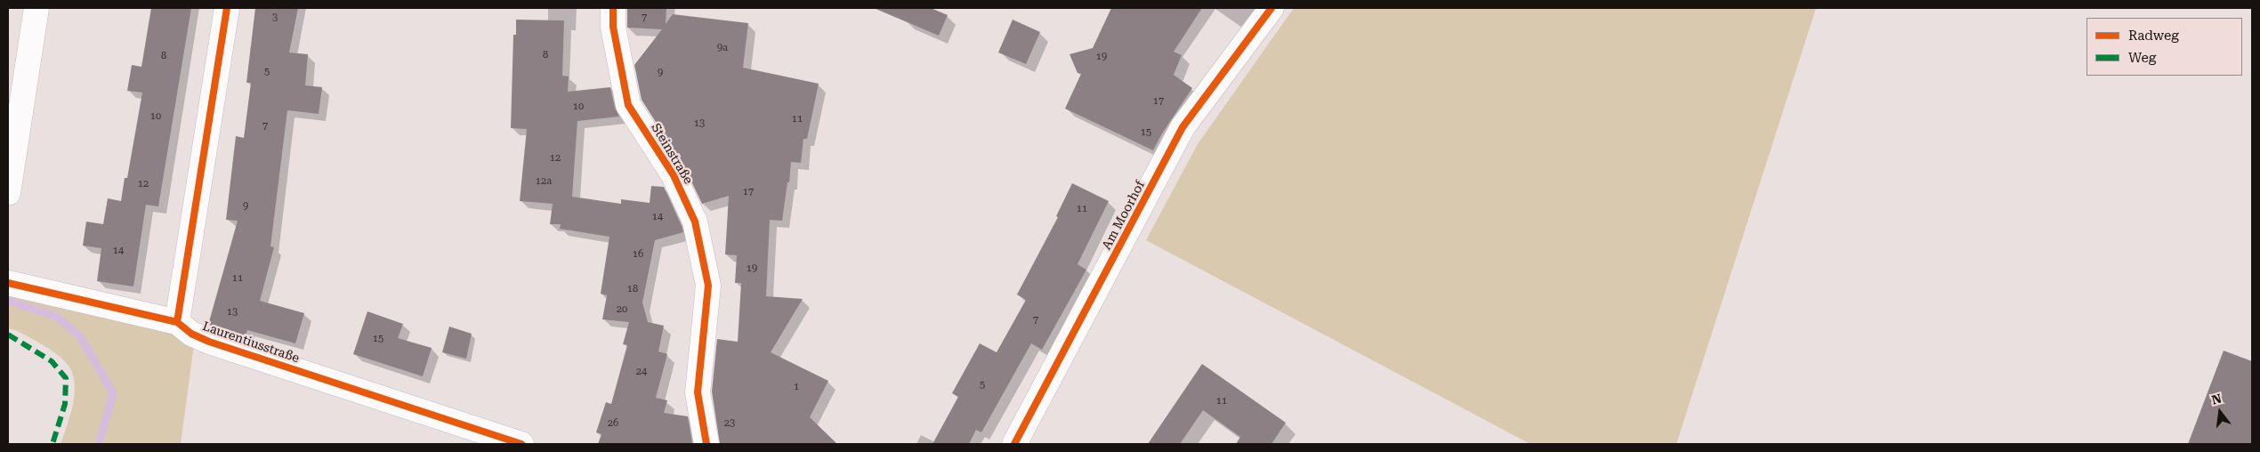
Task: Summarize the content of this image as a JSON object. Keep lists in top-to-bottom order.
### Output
{
  "streets": {
    "street": ["Steinstraße", "Am Moorhof", "Laurentiusstraße"]
  },
  "house_numbers": [
    "3",
    "7",
    "9a",
    "8",
    "8",
    "19",
    "5",
    "9",
    "17",
    "10",
    "10",
    "11",
    "13",
    "7",
    "15",
    "12",
    "12a",
    "12",
    "17",
    "9",
    "11",
    "14",
    "14",
    "16",
    "19",
    "11",
    "18",
    "20",
    "13",
    "7",
    "15",
    "24",
    "5",
    "1",
    "11",
    "26",
    "23"
  ],
  "legend": ["Radweg", "Weg"],
  "north": "top"
}
